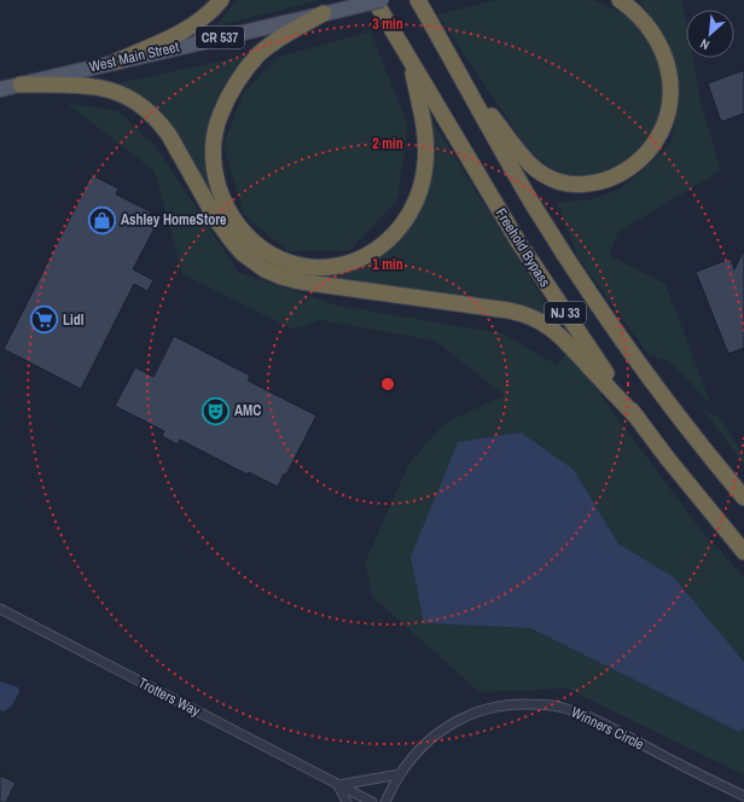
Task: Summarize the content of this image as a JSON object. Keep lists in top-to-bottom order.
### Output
{
  "streets": {
    "highway": ["Freehold Bypass", "NJ 33"],
    "main road": ["CR 537", "West Main Street"],
    "street": ["Trotters Way", "Winners Circle"]
  },
  "places": {
    "shop": ["Ashley HomeStore"],
    "supermarket": ["Lidl"],
    "theatre": ["AMC"]
  },
  "north": "bottom left",
  "rings": ["3 min", "2 min", "1 min"]
}
